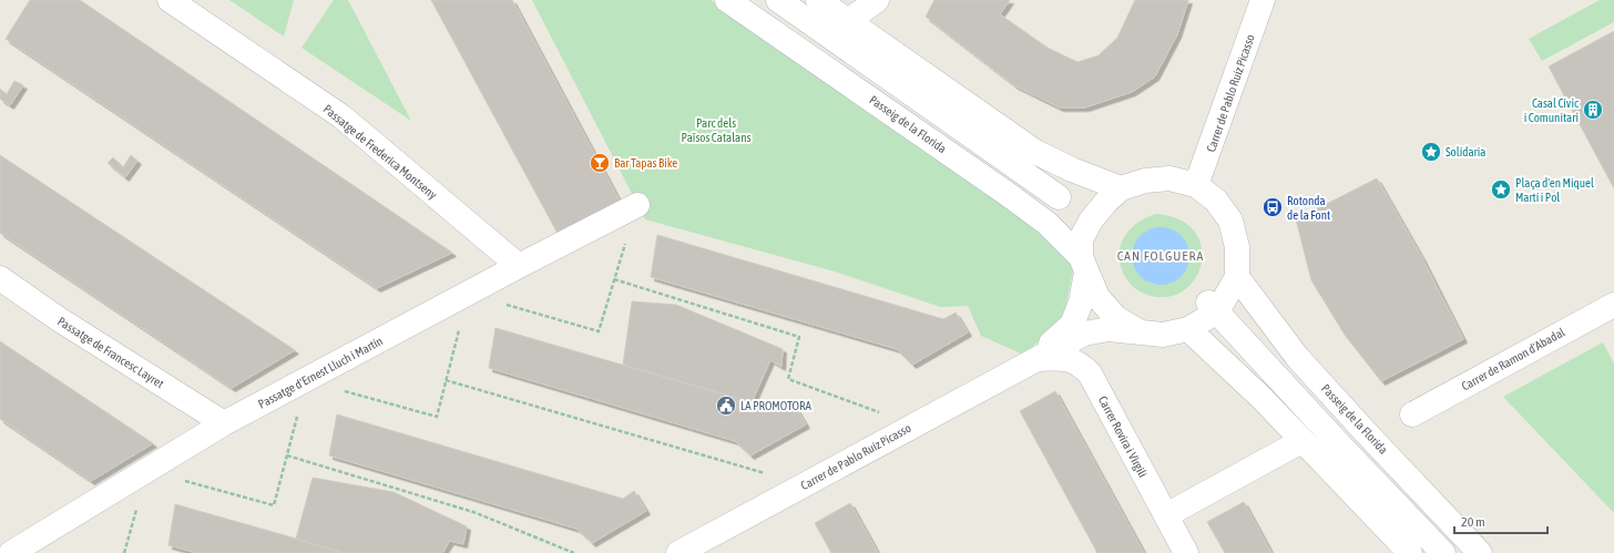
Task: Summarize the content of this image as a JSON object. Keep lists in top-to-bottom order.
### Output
{
  "streets": {
    "street": [
      "Carrer de Pablo Ruiz Picasso",
      "Passeig de la Florida",
      "Passatge de Frederica Montseny",
      "Passatge de Francesc Layret",
      "Carrer de Ramon d'Abadal",
      "Passatge d'Ernest Lluch i Martín",
      "Carrer Rovira i Virgili"
    ]
  },
  "crossings": [
    ["Carrer de Pablo Ruiz Picasso", "Passeig de la Florida"],
    ["Carrer de Pablo Ruiz Picasso", "Carrer Rovira i Virgili"],
    ["Passatge de Frederica Montseny", "Passatge d'Ernest Lluch i Martín"],
    ["Passatge de Francesc Layret", "Passatge d'Ernest Lluch i Martín"]
  ],
  "districts": ["CAN FOLGUERA"],
  "parks": ["Parc dels Països Catalans"],
  "places": {
    "building": ["Casal Cívic i Comunitari"],
    "place": ["Solidaria", "Plaça d'en Miquel Martí i Pol"],
    "bar": ["Bar Tapas Bike"],
    "bus stop": ["Rotonda de la Font"],
    "public building": ["LA PROMOTORA"]
  },
  "scale_bar": "20 m"
}
